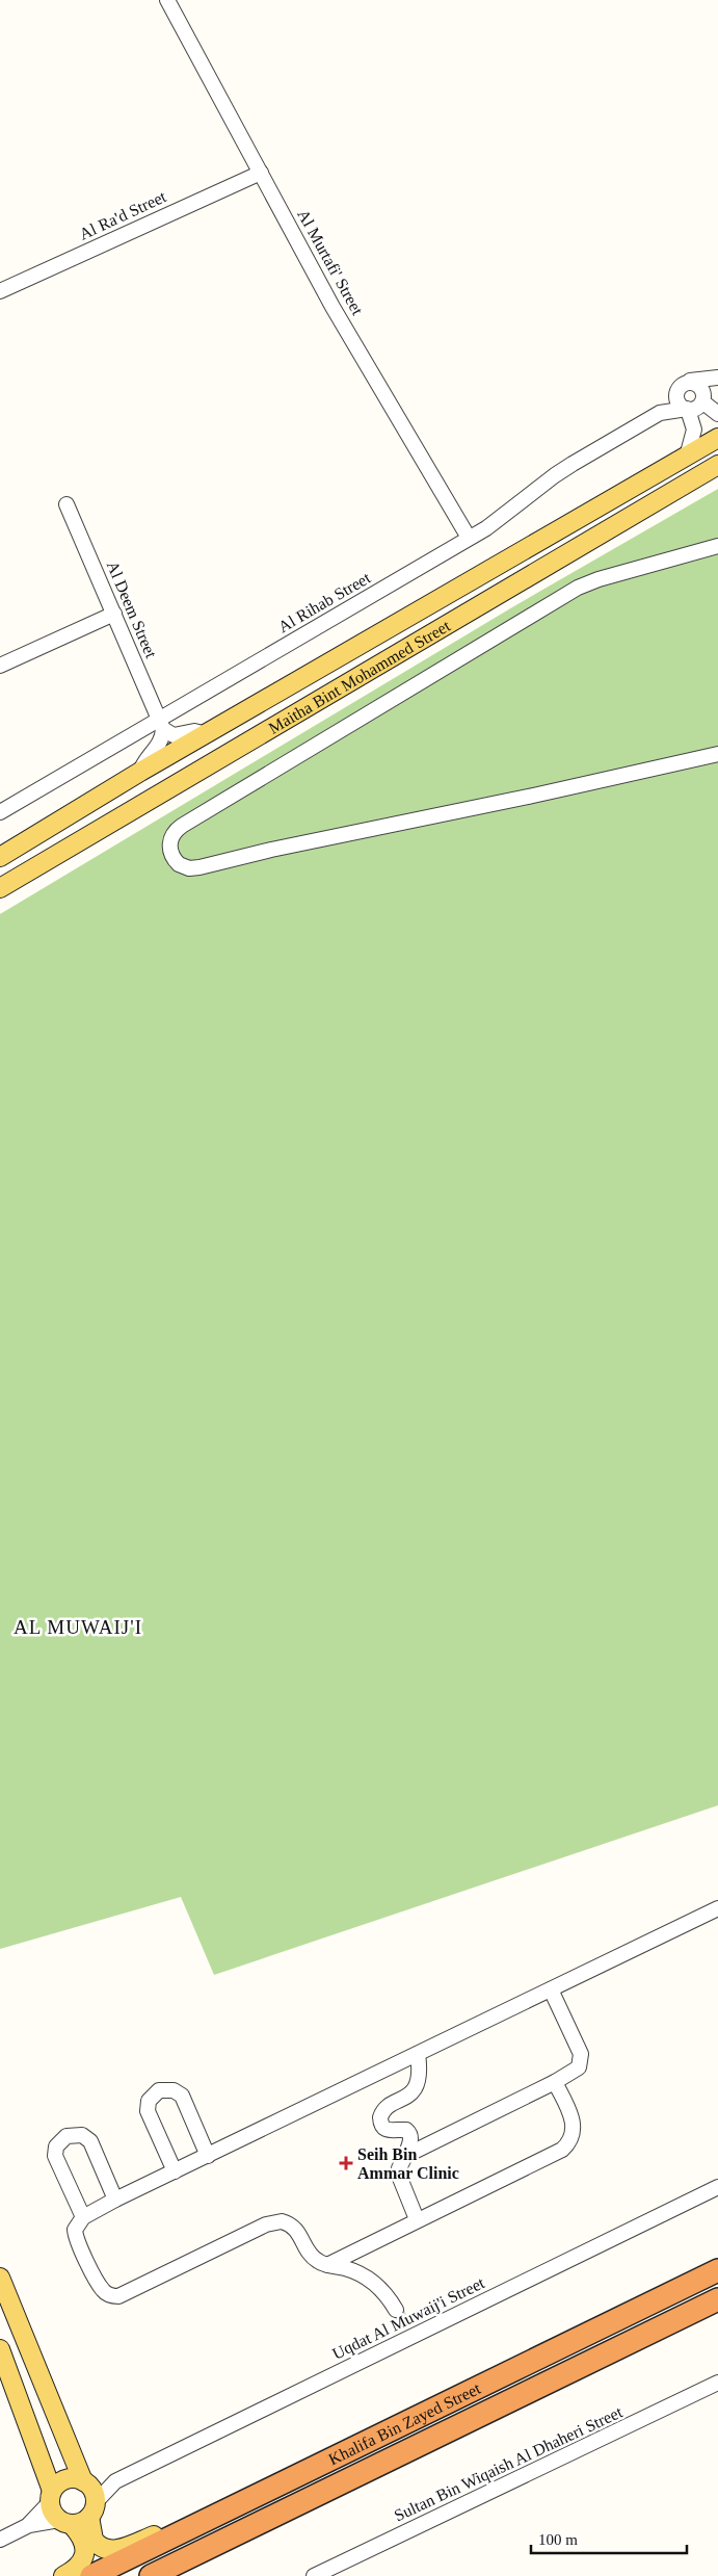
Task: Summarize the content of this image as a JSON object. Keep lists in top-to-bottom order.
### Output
{
  "streets": {
    "highway": ["Khalifa Bin Zayed Street"],
    "main road": ["Maitha Bint Mohammed Street"],
    "street": [
      "Al Ra'd Street",
      "Al Murtafi' Street",
      "Al Rihab Street",
      "Al Deem Street",
      "Uqdat Al Muwaij'i Street",
      "Sultan Bin Wiqaish Al Dhaheri Street"
    ]
  },
  "crossings": [
    ["Al Ra'd Street", "Al Murtafi' Street"],
    ["Al Murtafi' Street", "Al Rihab Street"],
    ["Al Rihab Street", "Al Deem Street"]
  ],
  "districts": ["AL MUWAIJ'I"],
  "places": {
    "health": ["Seih Bin Ammar Clinic"]
  },
  "scale_bar": "100 m"
}
